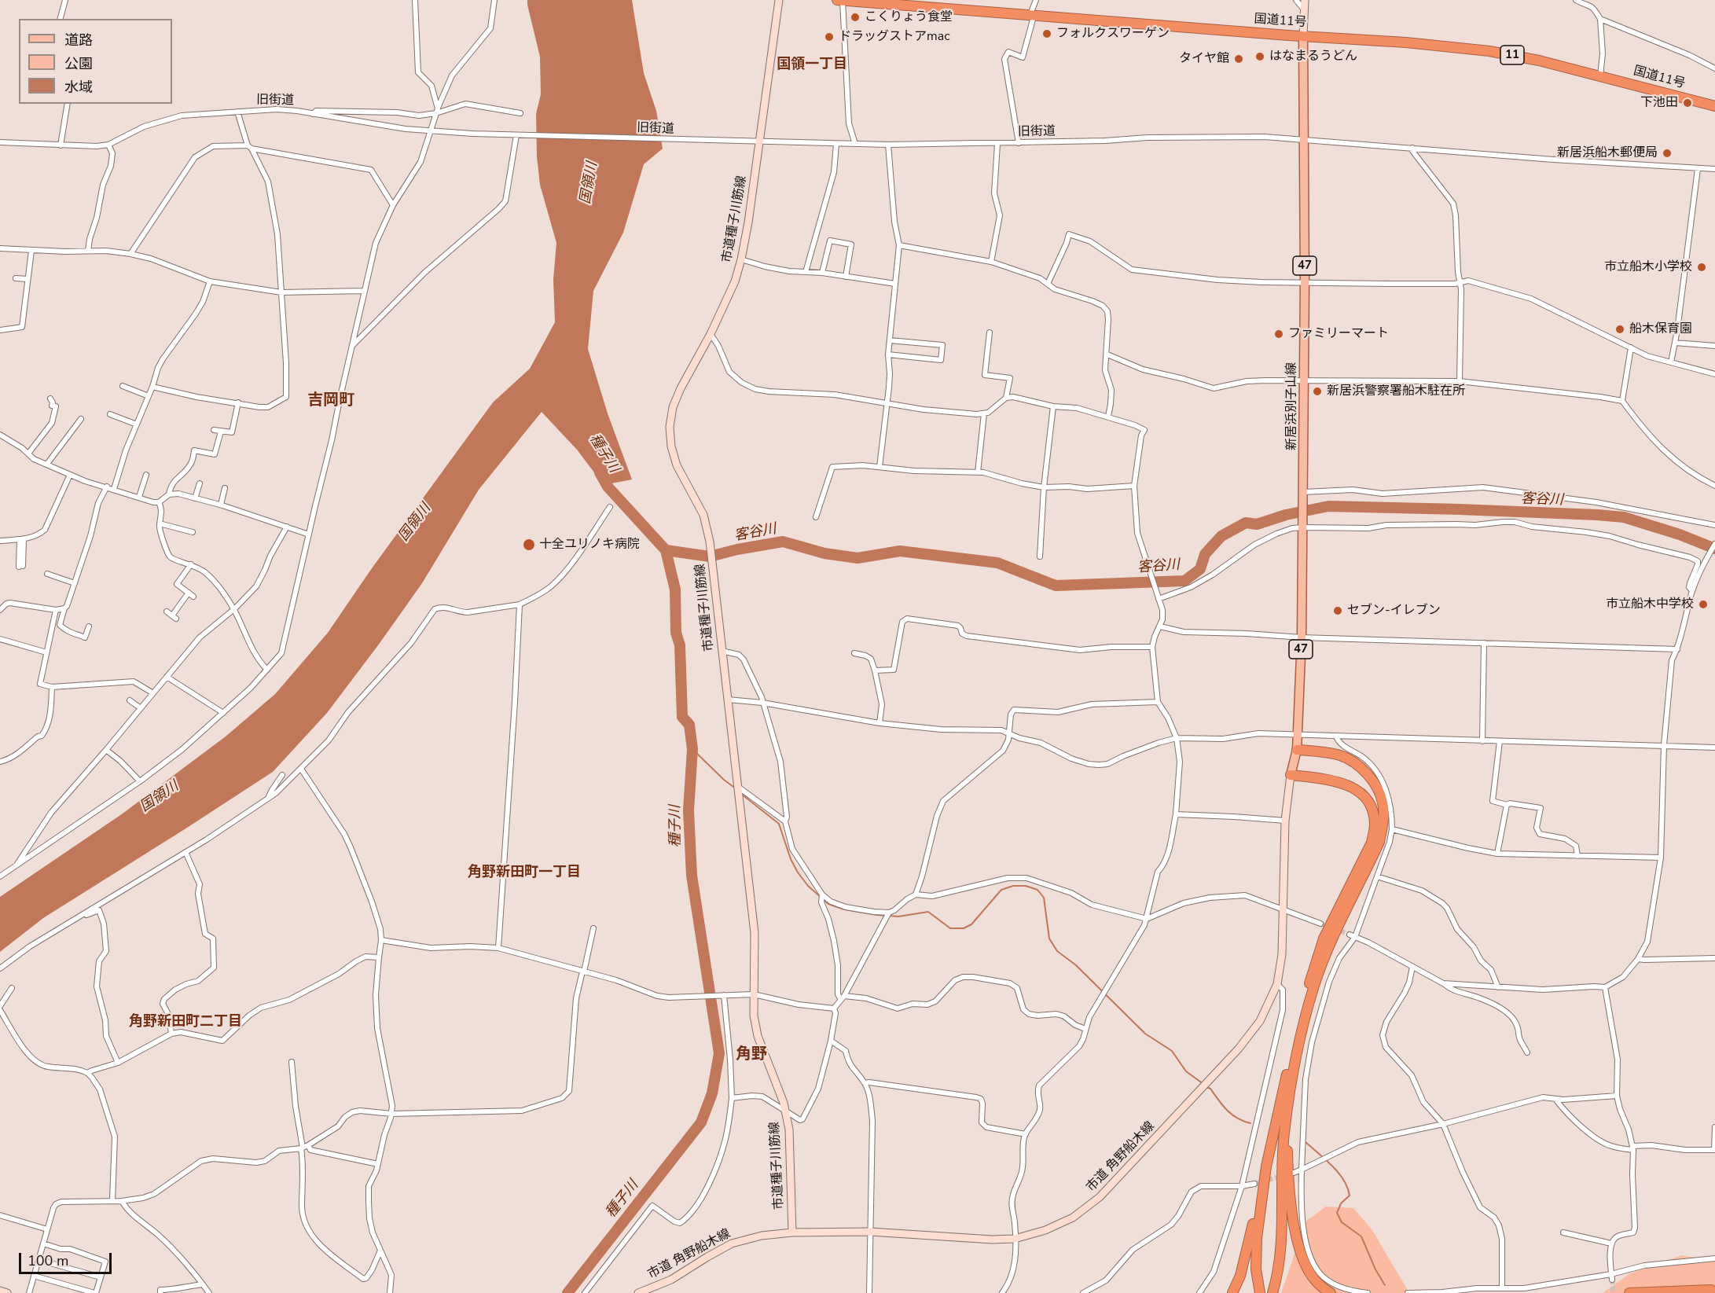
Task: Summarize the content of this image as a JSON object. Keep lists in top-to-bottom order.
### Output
{
  "streets": {
    "highway": ["国道11号", "11"],
    "main road": ["47", "新居浜別子山線"],
    "street": ["旧街道", "市道種子川筋線", "市道 角野船木線"]
  },
  "crossings": [
    ["国道11号", "新居浜別子山線"],
    ["旧街道", "市道種子川筋線"],
    ["旧街道", "新居浜別子山線"],
    ["市道種子川筋線", "市道 角野船木線"],
    ["新居浜別子山線", "市道 角野船木線"]
  ],
  "districts": [
    "国領一丁目",
    "吉岡町",
    "角野新田町一丁目",
    "角野新田町二丁目",
    "角野"
  ],
  "water": ["国領川", "種子川", "客谷川"],
  "places": [
    "こくりょう食堂",
    "フォルクスワーゲン",
    "ドラッグストアmac",
    "はなまるうどん",
    "タイヤ館",
    "下池田",
    "新居浜船木郵便局",
    "市立船木小学校",
    "船木保育園",
    "ファミリーマート",
    "新居浜警察署船木駐在所",
    "十全ユリノキ病院",
    "市立船木中学校",
    "セブン-イレブン"
  ],
  "legend": ["道路", "公園", "水域"],
  "scale_bar": "100 m"
}
